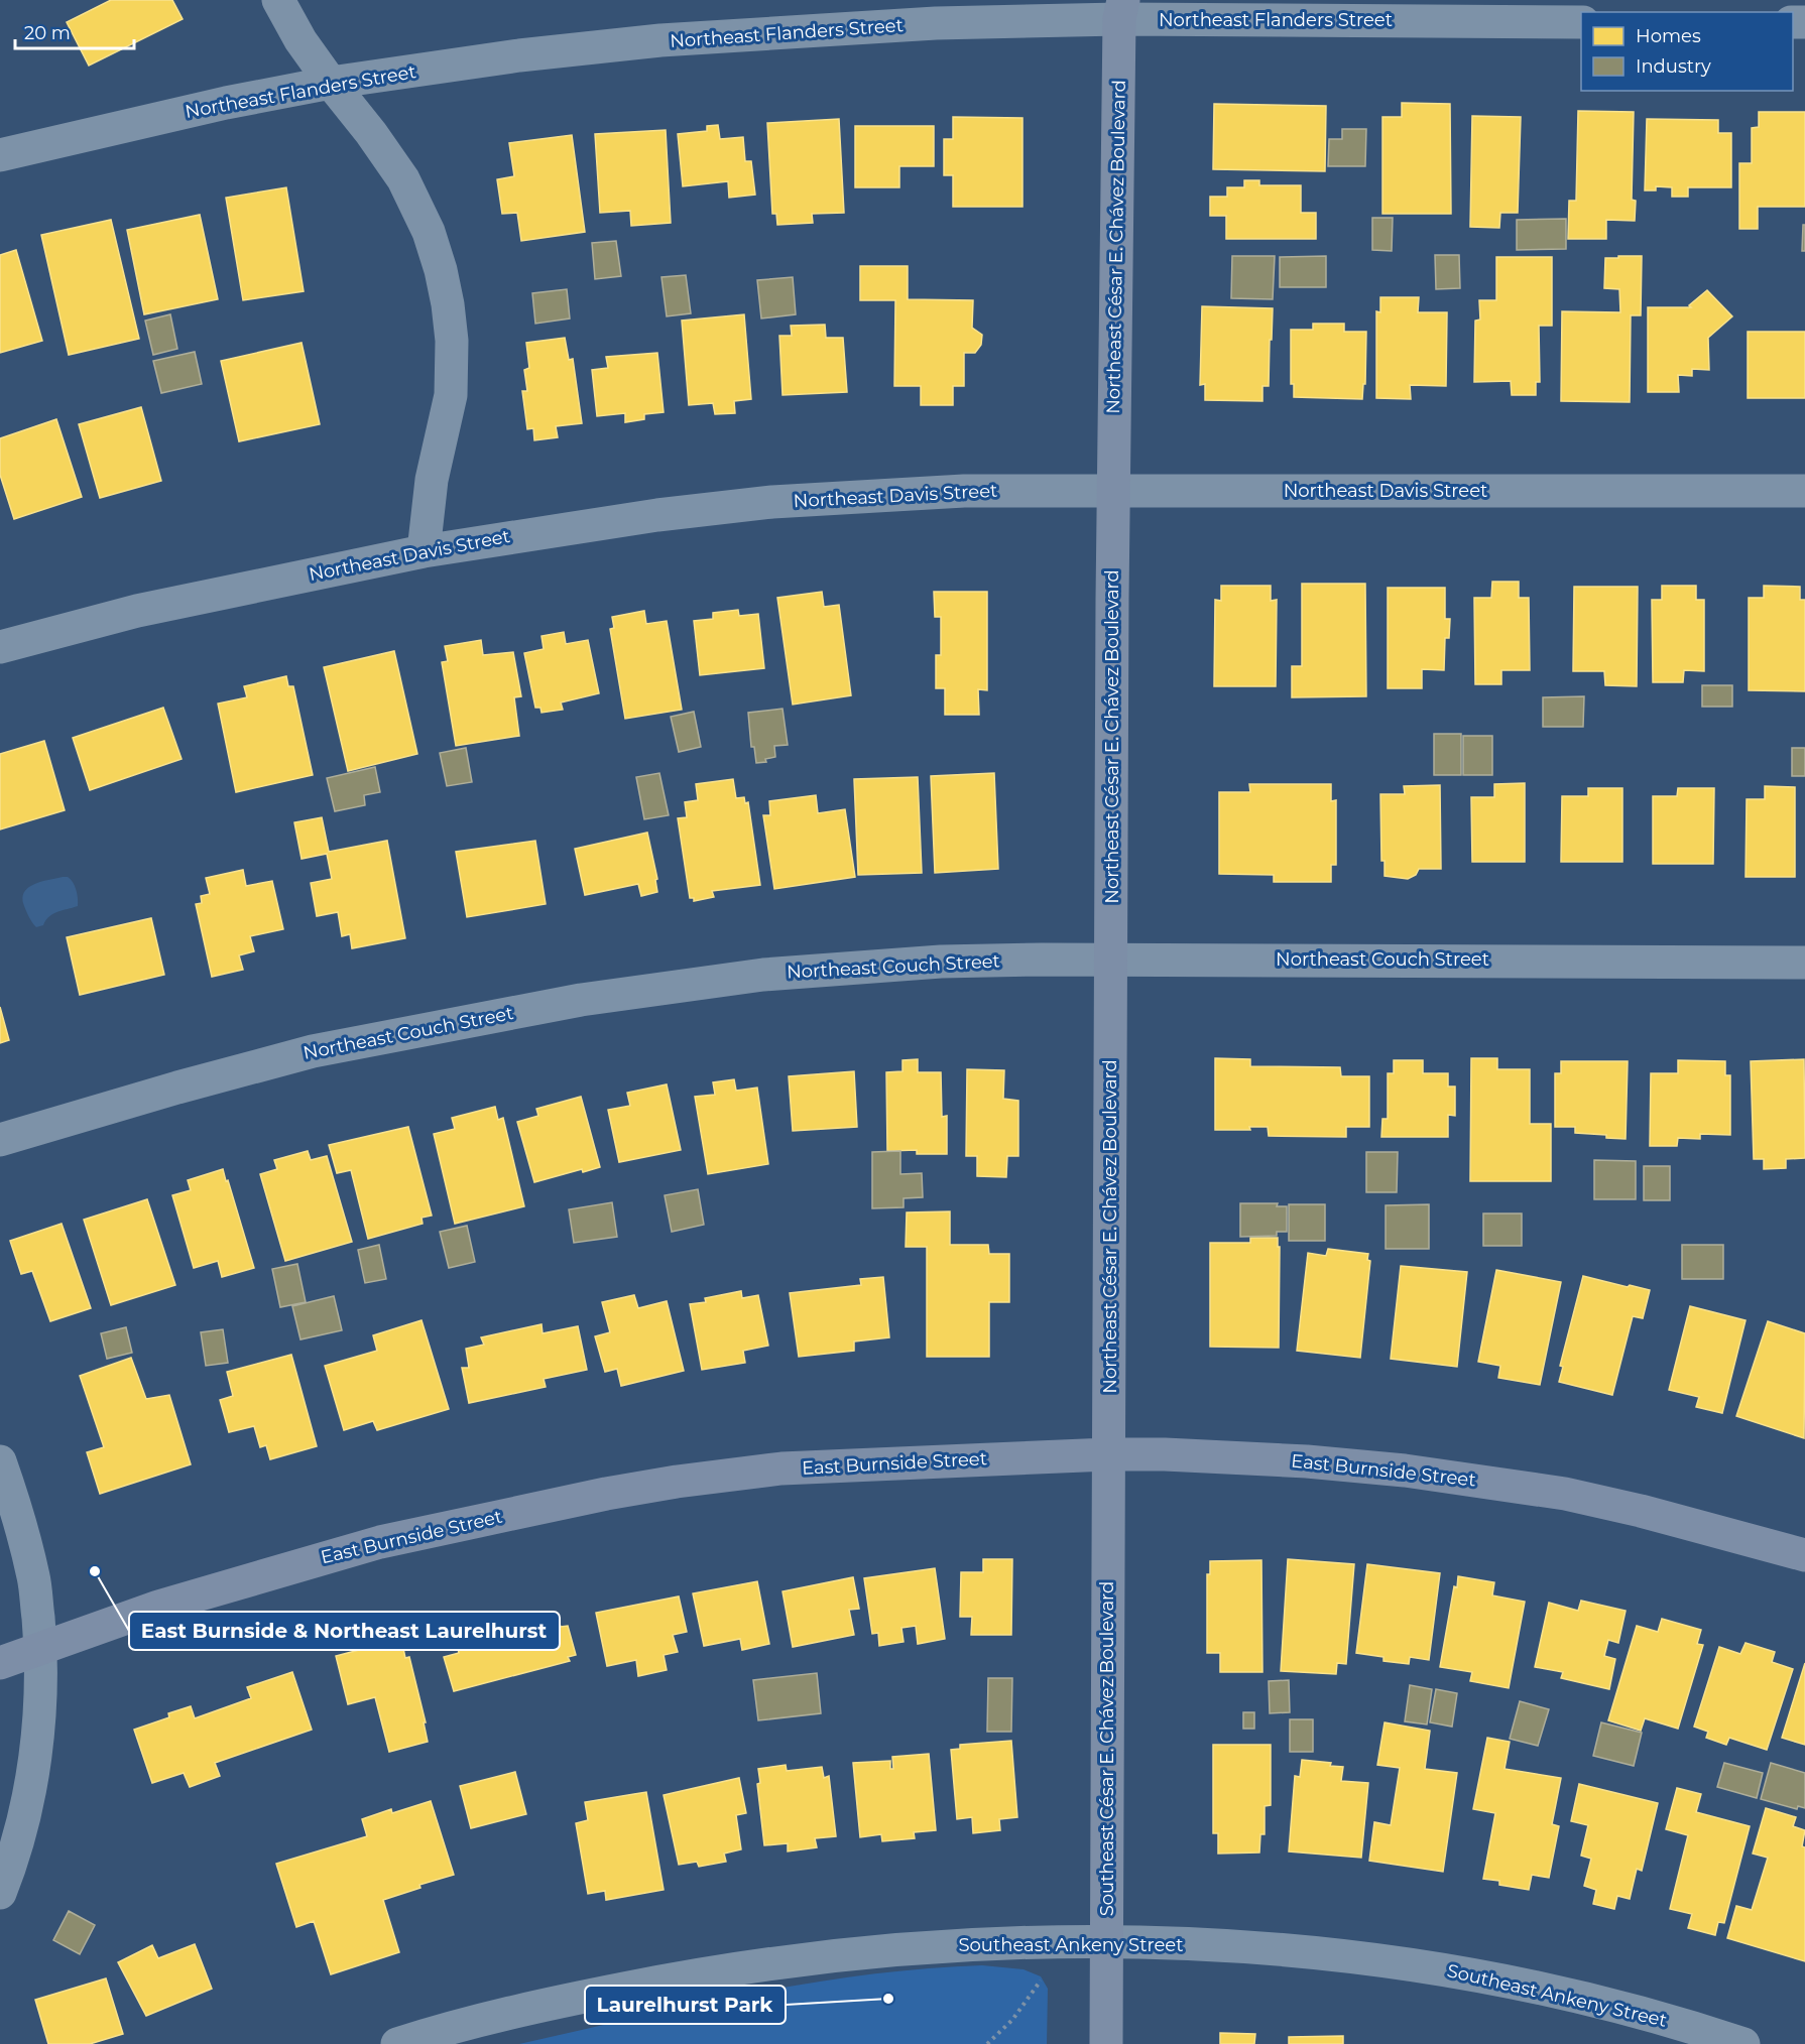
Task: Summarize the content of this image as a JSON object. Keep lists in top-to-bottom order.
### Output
{
  "streets": {
    "main road": ["Northeast César E. Chávez Boulevard", "East Burnside Street", "Southeast César E. Chávez Boulevard"],
    "street": [
      "Northeast Flanders Street",
      "Northeast Davis Street",
      "Northeast Couch Street",
      "Southeast Ankeny Street"
    ]
  },
  "crossings": [
    ["Northeast Flanders Street", "Northeast César E. Chávez Boulevard"],
    ["Northeast César E. Chávez Boulevard", "Northeast Davis Street"],
    ["Northeast César E. Chávez Boulevard", "Northeast Couch Street"],
    ["Northeast César E. Chávez Boulevard", "East Burnside Street"],
    ["Northeast César E. Chávez Boulevard", "Southeast César E. Chávez Boulevard"],
    ["East Burnside Street", "Southeast César E. Chávez Boulevard"],
    ["Southeast César E. Chávez Boulevard", "Southeast Ankeny Street"]
  ],
  "places": ["East Burnside & Northeast Laurelhurst", "Laurelhurst Park"],
  "legend": ["Homes", "Industry"],
  "scale_bar": "20 m"
}
